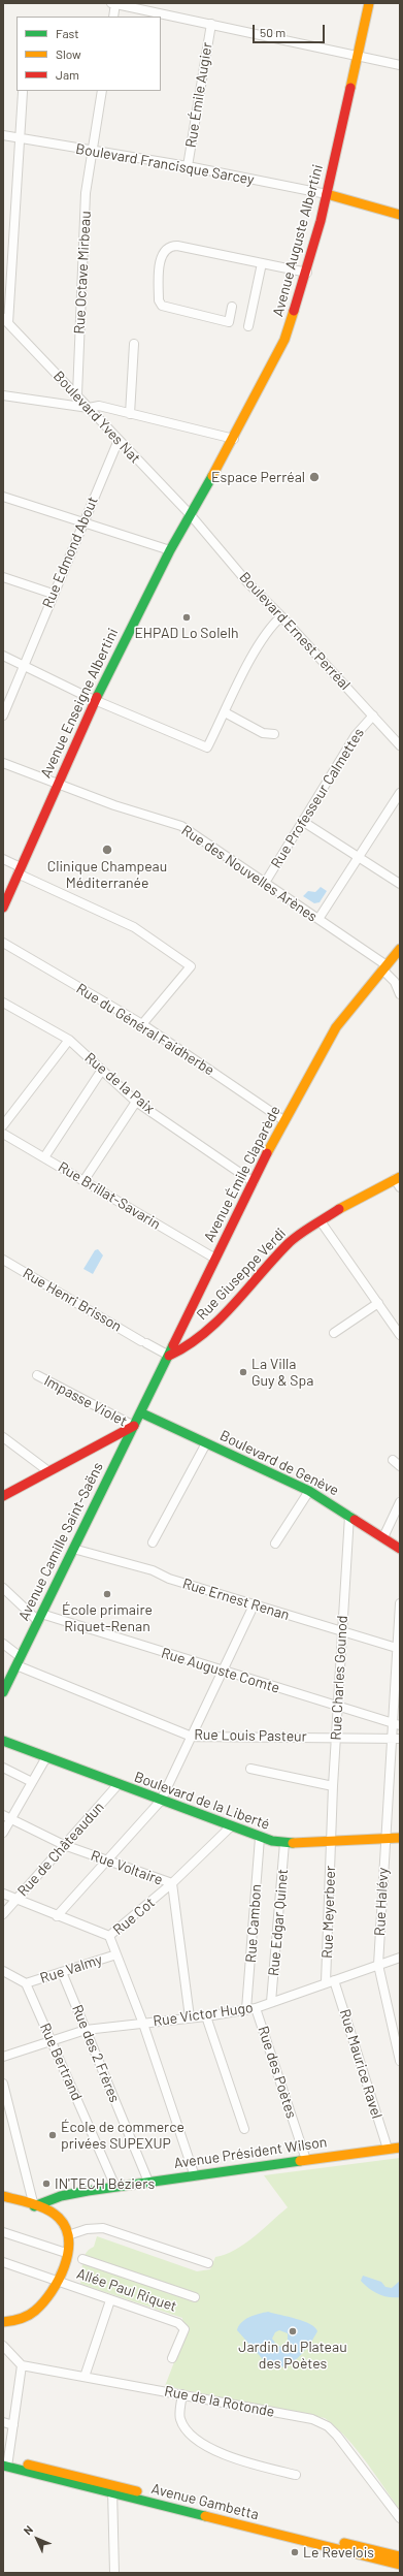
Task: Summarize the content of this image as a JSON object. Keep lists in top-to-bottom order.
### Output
{
  "streets": {
    "street": [
      "Rue Émile Augier",
      "Boulevard Francisque Sarcey",
      "Avenue Auguste Albertini",
      "Rue Octave Mirbeau",
      "Boulevard Yves Nat",
      "Rue Edmond About",
      "Boulevard Ernest Perréal",
      "Avenue Enseigne Albertini",
      "Rue Professeur Calmettes",
      "Rue des Nouvelles Arènes",
      "Rue du Général Faidherbe",
      "Rue de la Paix",
      "Avenue Émile Claparède",
      "Rue Brillat-Savarin",
      "Rue Giuseppe Verdi",
      "Rue Henri Brisson",
      "Impasse Violet",
      "Boulevard de Genève",
      "Avenue Camille Saint-Saëns",
      "Rue Ernest Renan",
      "Rue Auguste Comte",
      "Rue Charles Gounod",
      "Rue Louis Pasteur",
      "Boulevard de la Liberté",
      "Rue de Châteaudun",
      "Rue Voltaire",
      "Rue Halévy",
      "Rue Meyerbeer",
      "Rue Cot",
      "Rue Edgar Quinet",
      "Rue Cambon",
      "Rue Valmy",
      "Rue Victor Hugo",
      "Rue des 2 Frères",
      "Rue Bertrand",
      "Rue Maurice Ravel",
      "Rue des Poètes",
      "Avenue Président Wilson",
      "Allée Paul Riquet",
      "Rue de la Rotonde",
      "Avenue Gambetta"
    ]
  },
  "crossings": [
    ["Rue Émile Augier", "Boulevard Francisque Sarcey"],
    ["Boulevard Francisque Sarcey", "Avenue Auguste Albertini"],
    ["Boulevard Francisque Sarcey", "Rue Octave Mirbeau"],
    ["Avenue Auguste Albertini", "Boulevard Yves Nat"],
    ["Avenue Auguste Albertini", "Boulevard Ernest Perréal"],
    ["Avenue Auguste Albertini", "Avenue Enseigne Albertini"],
    ["Rue Octave Mirbeau", "Boulevard Yves Nat"],
    ["Boulevard Yves Nat", "Rue Edmond About"],
    ["Boulevard Yves Nat", "Boulevard Ernest Perréal"],
    ["Boulevard Yves Nat", "Avenue Enseigne Albertini"],
    ["Boulevard Ernest Perréal", "Avenue Enseigne Albertini"],
    ["Boulevard Ernest Perréal", "Rue Professeur Calmettes"],
    ["Avenue Enseigne Albertini", "Rue des Nouvelles Arènes"],
    ["Rue Professeur Calmettes", "Rue des Nouvelles Arènes"],
    ["Rue des Nouvelles Arènes", "Avenue Émile Claparède"],
    ["Rue du Général Faidherbe", "Avenue Émile Claparède"],
    ["Rue de la Paix", "Avenue Émile Claparède"],
    ["Avenue Émile Claparède", "Rue Brillat-Savarin"],
    ["Avenue Émile Claparède", "Rue Giuseppe Verdi"],
    ["Avenue Émile Claparède", "Rue Henri Brisson"],
    ["Avenue Émile Claparède", "Impasse Violet"],
    ["Avenue Émile Claparède", "Boulevard de Genève"],
    ["Avenue Émile Claparède", "Avenue Camille Saint-Saëns"],
    ["Rue Giuseppe Verdi", "Rue Henri Brisson"],
    ["Impasse Violet", "Avenue Camille Saint-Saëns"],
    ["Boulevard de Genève", "Rue Charles Gounod"],
    ["Avenue Camille Saint-Saëns", "Rue Ernest Renan"],
    ["Avenue Camille Saint-Saëns", "Rue Auguste Comte"],
    ["Avenue Camille Saint-Saëns", "Rue Louis Pasteur"],
    ["Rue Ernest Renan", "Rue Charles Gounod"],
    ["Rue Ernest Renan", "Rue Halévy"],
    ["Rue Auguste Comte", "Rue Charles Gounod"],
    ["Rue Auguste Comte", "Rue Halévy"],
    ["Rue Charles Gounod", "Rue Louis Pasteur"],
    ["Rue Charles Gounod", "Boulevard de la Liberté"],
    ["Rue Charles Gounod", "Rue Meyerbeer"],
    ["Rue Louis Pasteur", "Rue Halévy"],
    ["Boulevard de la Liberté", "Rue de Châteaudun"],
    ["Boulevard de la Liberté", "Rue Halévy"],
    ["Boulevard de la Liberté", "Rue Meyerbeer"],
    ["Boulevard de la Liberté", "Rue Cot"],
    ["Boulevard de la Liberté", "Rue Edgar Quinet"],
    ["Boulevard de la Liberté", "Rue Cambon"],
    ["Rue de Châteaudun", "Rue Voltaire"],
    ["Rue Voltaire", "Rue Cot"],
    ["Rue Voltaire", "Rue Victor Hugo"],
    ["Rue Halévy", "Rue Victor Hugo"],
    ["Rue Meyerbeer", "Rue Victor Hugo"],
    ["Rue Edgar Quinet", "Rue Victor Hugo"],
    ["Rue Cambon", "Rue Victor Hugo"],
    ["Rue Valmy", "Rue des 2 Frères"],
    ["Rue Valmy", "Rue Bertrand"],
    ["Rue Victor Hugo", "Rue des 2 Frères"],
    ["Rue Victor Hugo", "Rue Bertrand"],
    ["Rue Victor Hugo", "Rue Maurice Ravel"],
    ["Rue Victor Hugo", "Rue des Poètes"],
    ["Rue des 2 Frères", "Avenue Président Wilson"],
    ["Rue Bertrand", "Avenue Président Wilson"],
    ["Rue Maurice Ravel", "Avenue Président Wilson"],
    ["Rue des Poètes", "Avenue Président Wilson"]
  ],
  "places": [
    "Espace Perréal",
    "EHPAD Lo Solelh",
    "Clinique Champeau Méditerranée",
    "La Villa Guy & Spa",
    "École primaire Riquet-Renan",
    "École de commerce privées SUPEXUP",
    "IN'TECH Béziers",
    "Jardin du Plateau des Poètes",
    "Le Revelois"
  ],
  "legend": ["Fast", "Slow", "Jam"],
  "scale_bar": "50 m",
  "north": "top left"
}
